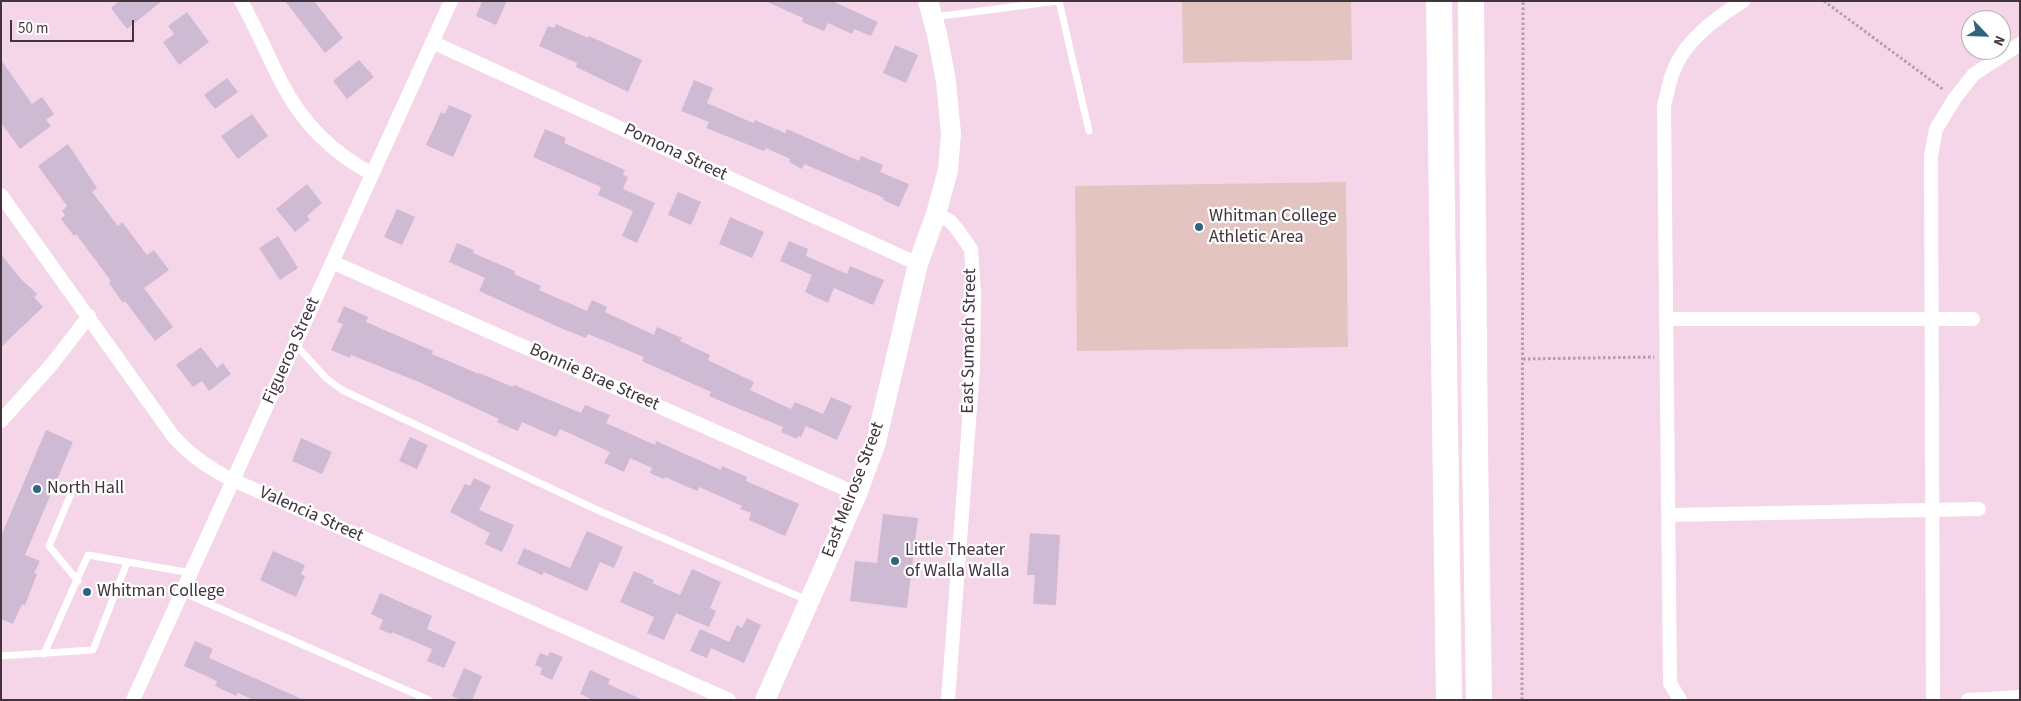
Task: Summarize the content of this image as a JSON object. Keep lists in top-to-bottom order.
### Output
{
  "streets": {
    "street": [
      "Pomona Street",
      "East Sumach Street",
      "Figueroa Street",
      "Bonnie Brae Street",
      "East Melrose Street",
      "Valencia Street"
    ]
  },
  "crossings": [
    ["Pomona Street", "Figueroa Street"],
    ["Pomona Street", "East Melrose Street"],
    ["East Sumach Street", "East Melrose Street"],
    ["Figueroa Street", "Bonnie Brae Street"],
    ["Figueroa Street", "Valencia Street"],
    ["Bonnie Brae Street", "East Melrose Street"]
  ],
  "places": [
    "Whitman College Athletic Area",
    "North Hall",
    "Little Theater of Walla Walla",
    "Whitman College"
  ],
  "scale_bar": "50 m",
  "north": "bottom right"
}
